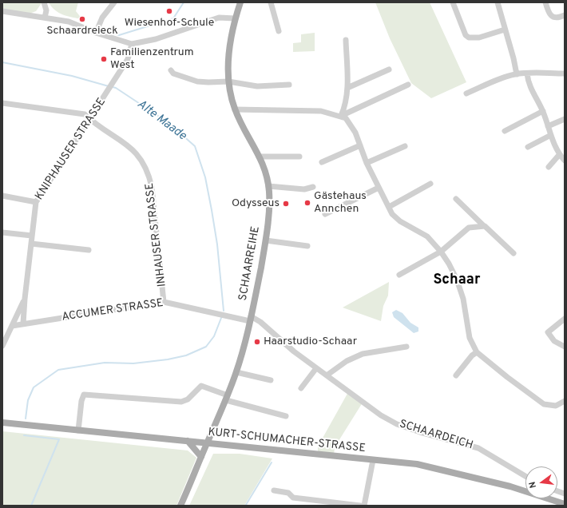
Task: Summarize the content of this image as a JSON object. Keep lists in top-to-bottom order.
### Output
{
  "streets": {
    "main road": ["SCHAARREIHE", "KURT-SCHUMACHER-STRASSE"],
    "street": [
      "KNIPHAUSER STRASSE",
      "INHAUSER STRASSE",
      "ACCUMER STRASSE",
      "SCHAARDEICH"
    ]
  },
  "crossings": [
    ["KNIPHAUSER STRASSE", "INHAUSER STRASSE"],
    ["KNIPHAUSER STRASSE", "ACCUMER STRASSE"],
    ["INHAUSER STRASSE", "ACCUMER STRASSE"],
    ["SCHAARREIHE", "ACCUMER STRASSE"],
    ["SCHAARREIHE", "SCHAARDEICH"],
    ["SCHAARREIHE", "KURT-SCHUMACHER-STRASSE"],
    ["ACCUMER STRASSE", "SCHAARDEICH"]
  ],
  "districts": ["Schaar"],
  "water": ["Alte Maade"],
  "places": [
    "Wiesenhof-Schule",
    "Schaardreieck",
    "Familienzentrum West",
    "Gästehaus Annchen",
    "Odysseus",
    "Haarstudio-Schaar"
  ],
  "north": "left"
}
